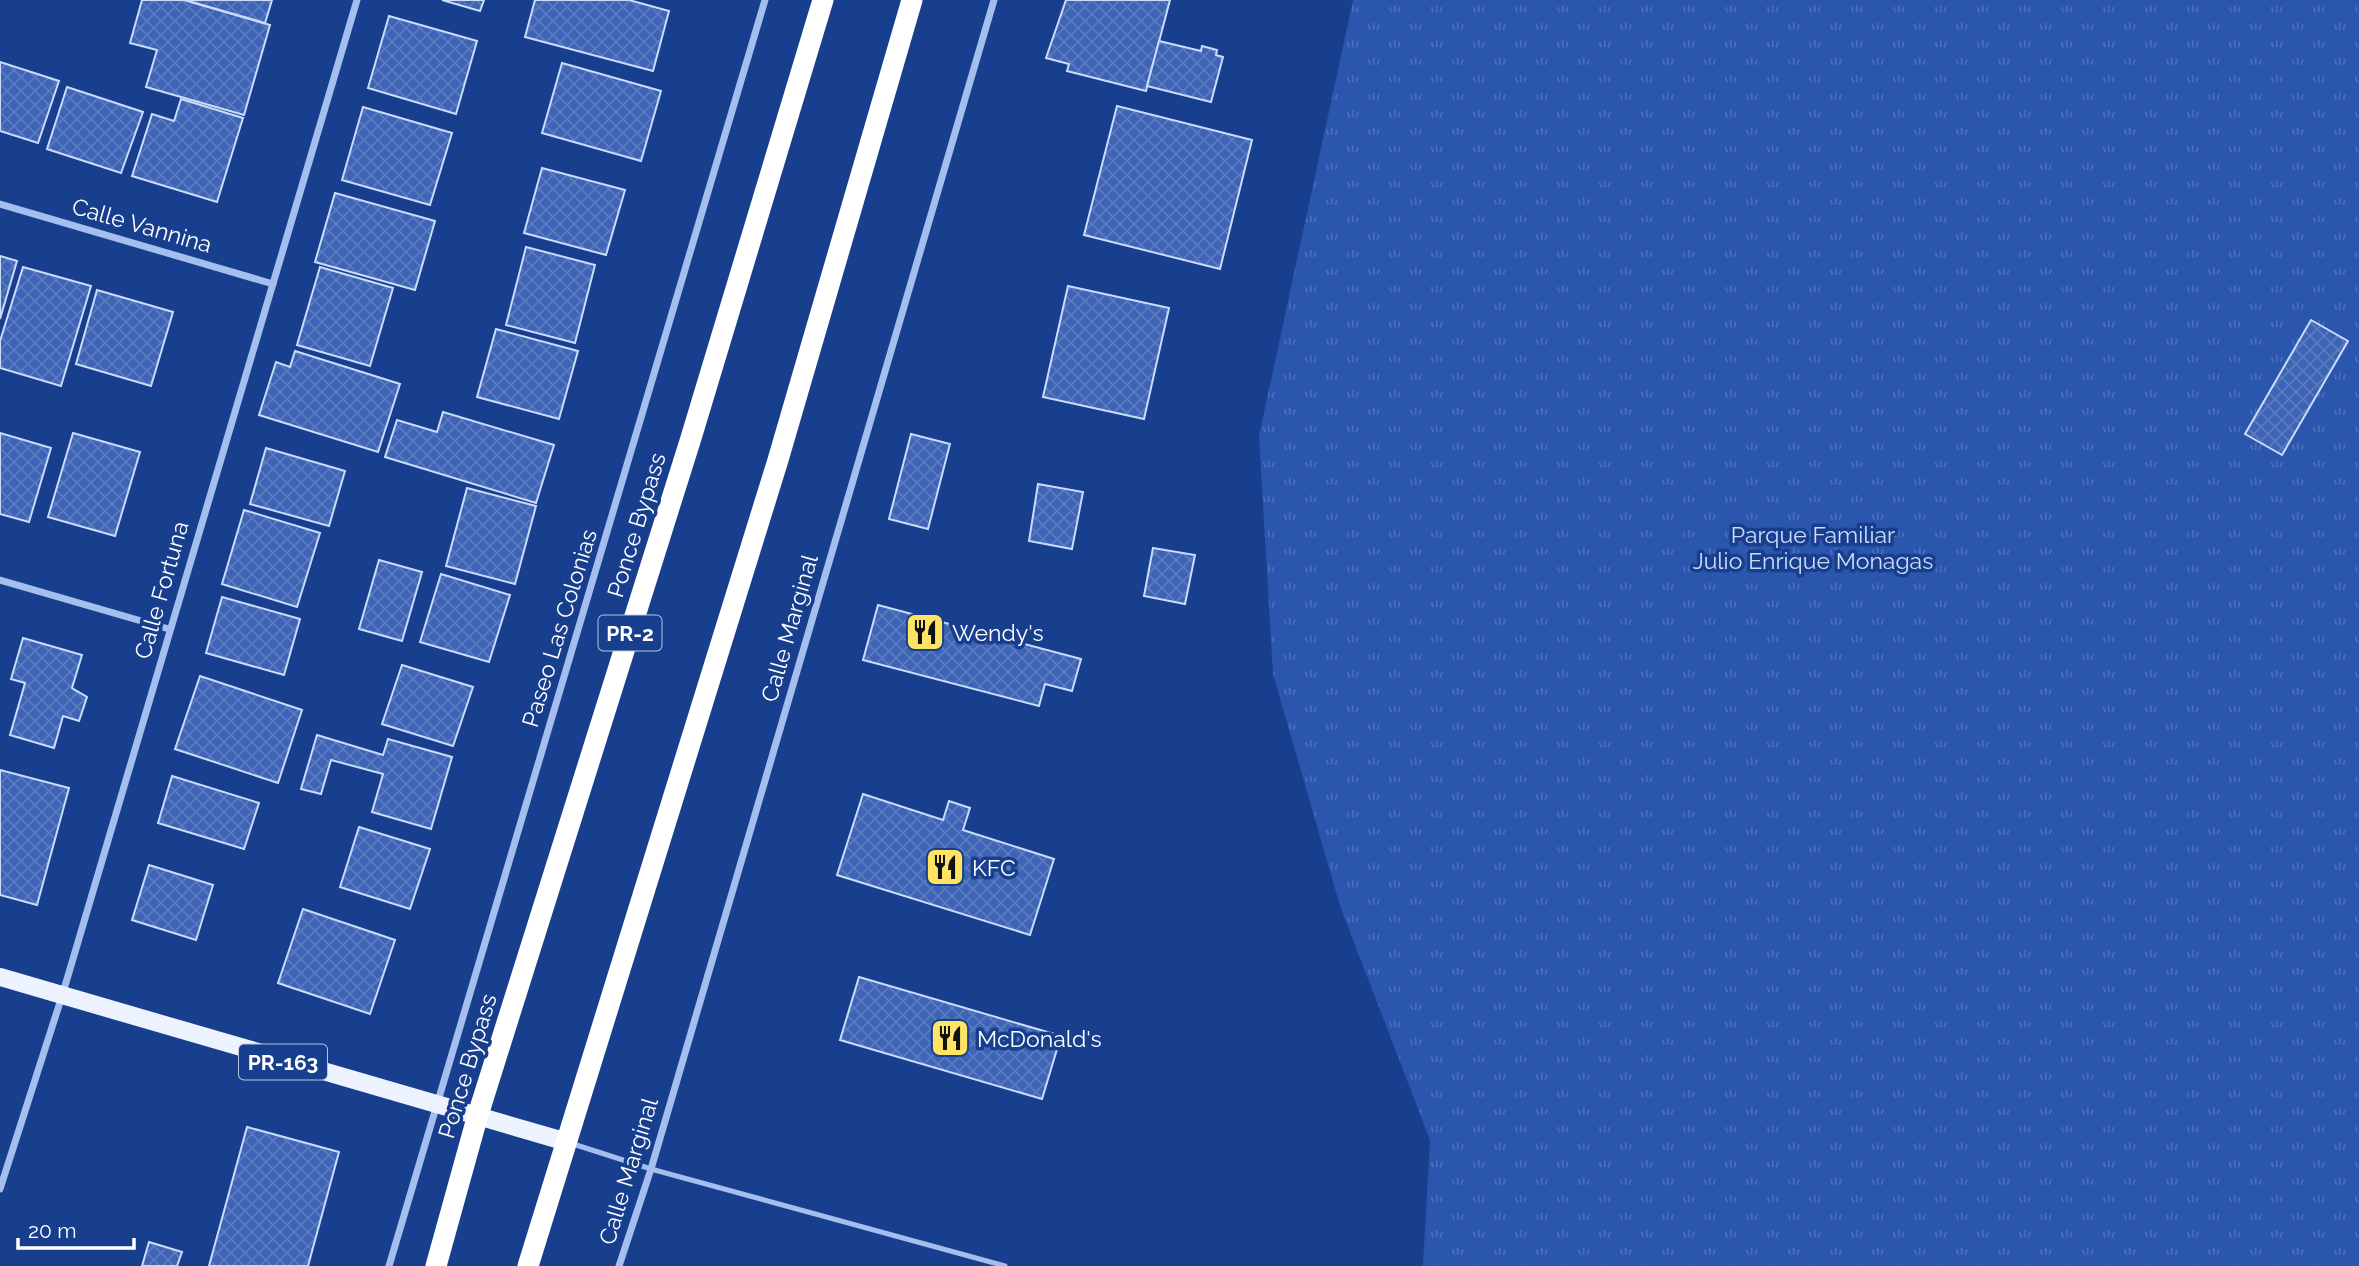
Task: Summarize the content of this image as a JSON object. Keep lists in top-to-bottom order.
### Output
{
  "streets": {
    "highway": ["Ponce Bypass", "PR-2"],
    "main road": ["PR-163"],
    "street": [
      "Calle Vannina",
      "Calle Fortuna",
      "Paseo Las Colonias",
      "Calle Marginal"
    ]
  },
  "crossings": [
    ["Calle Vannina", "Calle Fortuna"],
    ["Ponce Bypass", "PR-163"],
    ["Calle Fortuna", "PR-163"],
    ["Paseo Las Colonias", "PR-163"]
  ],
  "parks": ["Parque Familiar Julio Enrique Monagas"],
  "places": {
    "restaurant": ["Wendy's", "KFC", "McDonald's"]
  },
  "scale_bar": "20 m"
}
